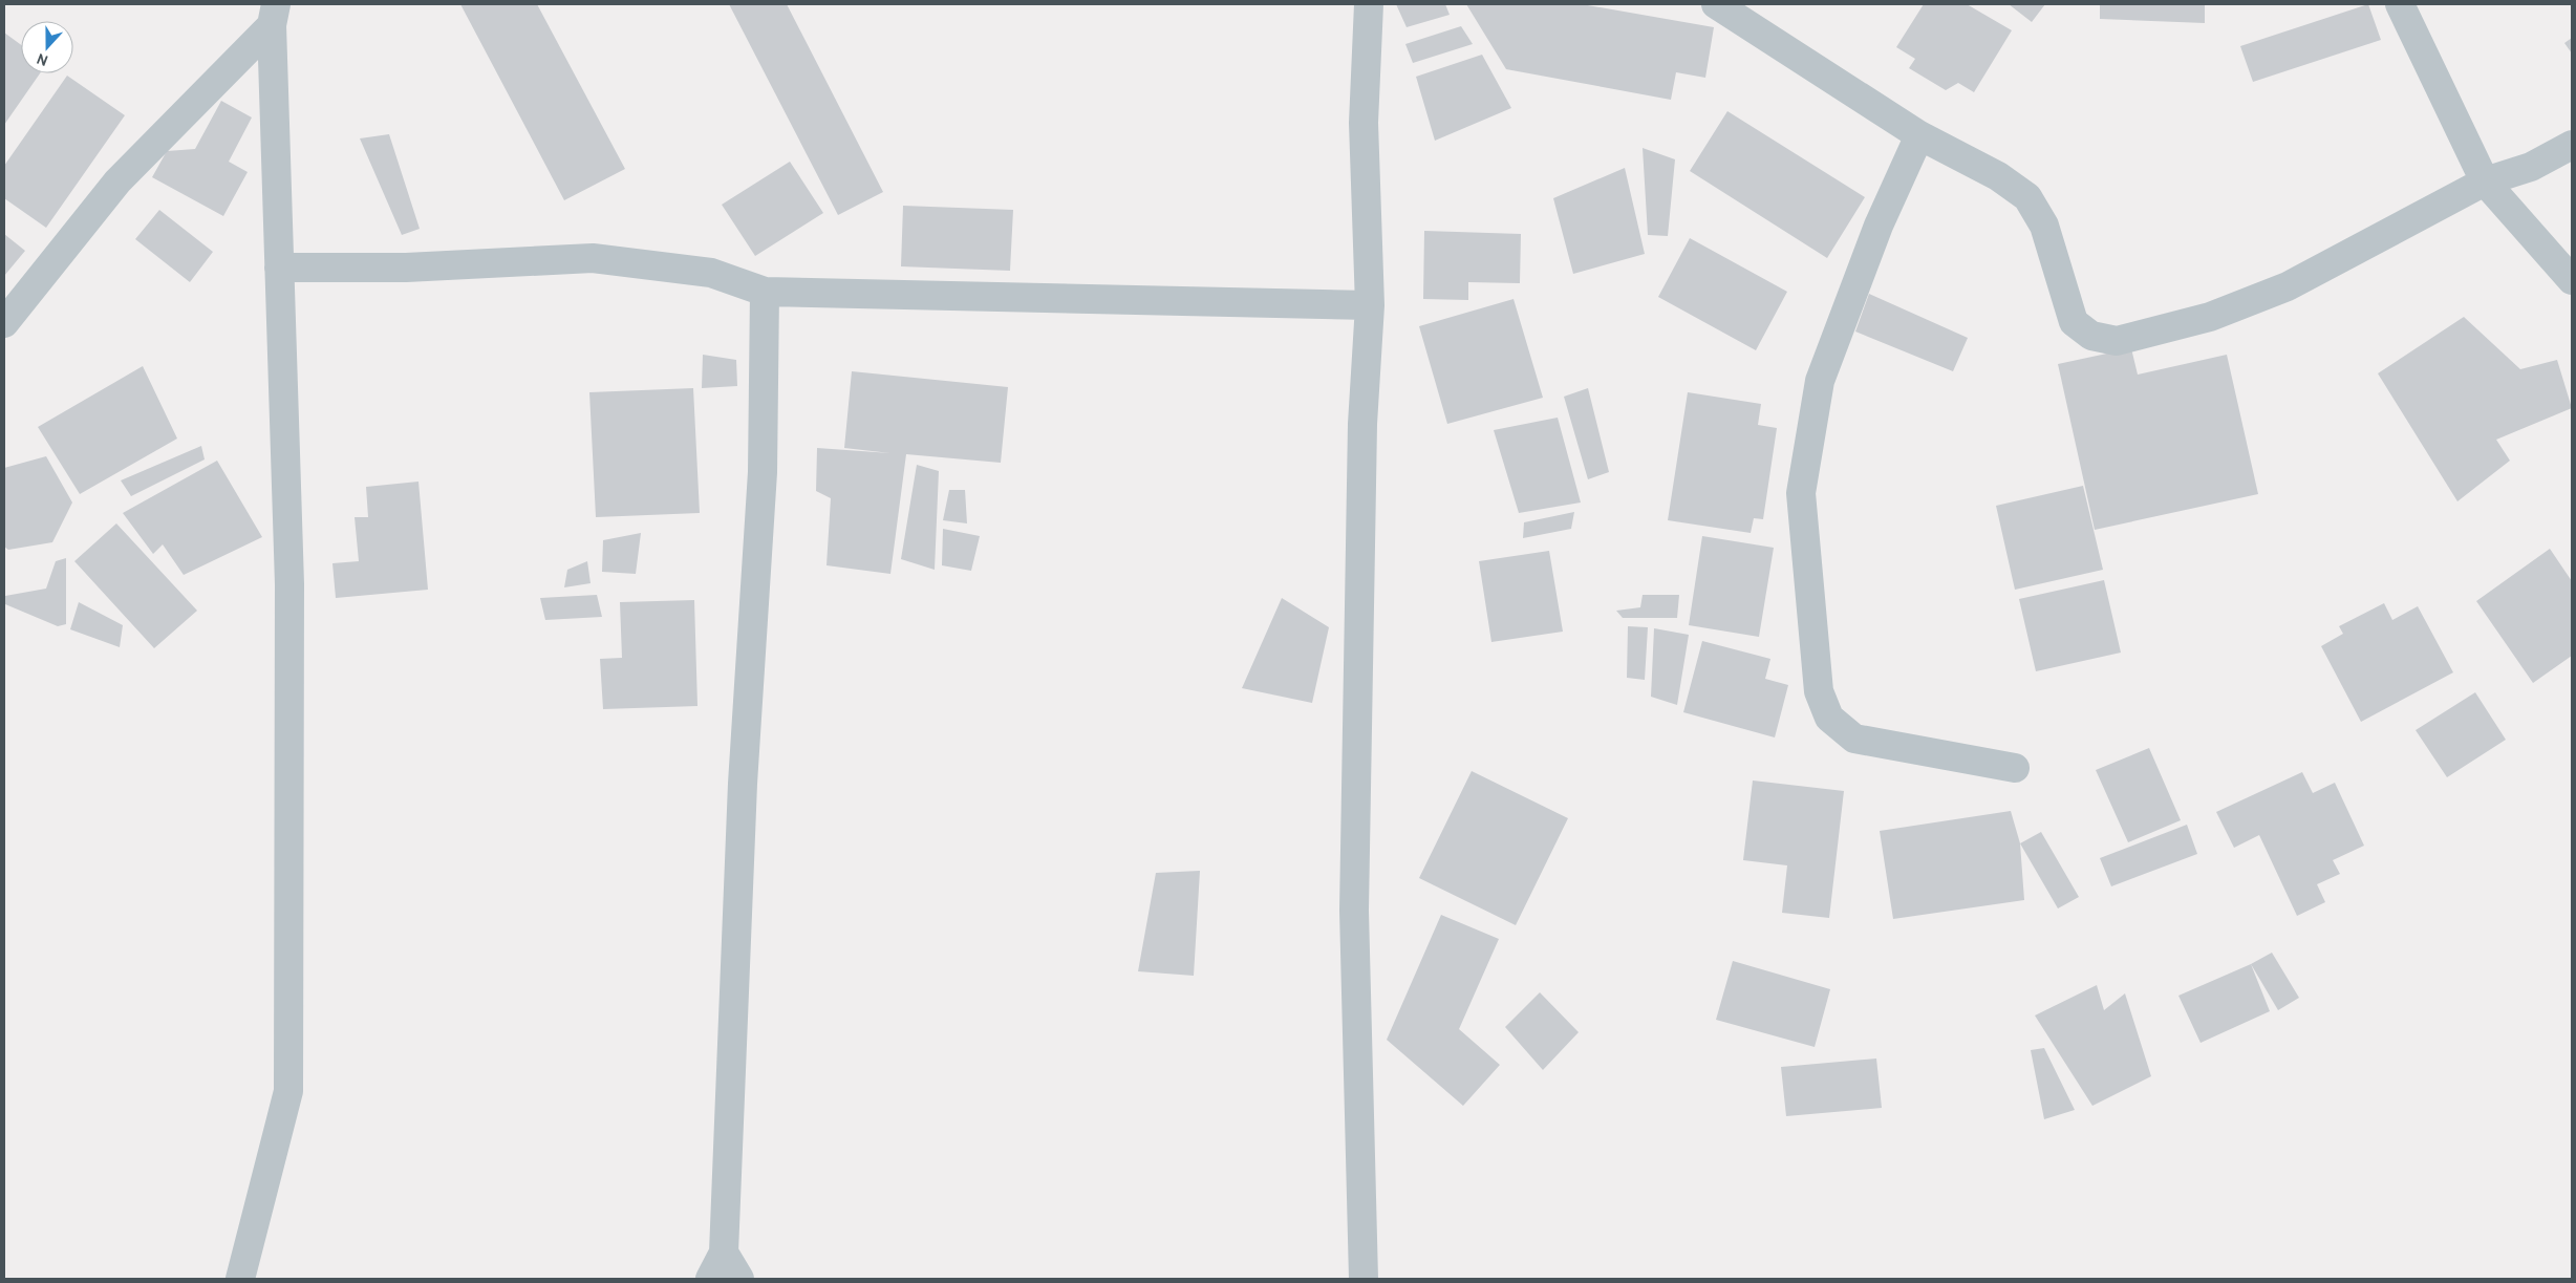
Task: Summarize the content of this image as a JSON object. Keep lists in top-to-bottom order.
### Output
{
  "north": "bottom"
}
